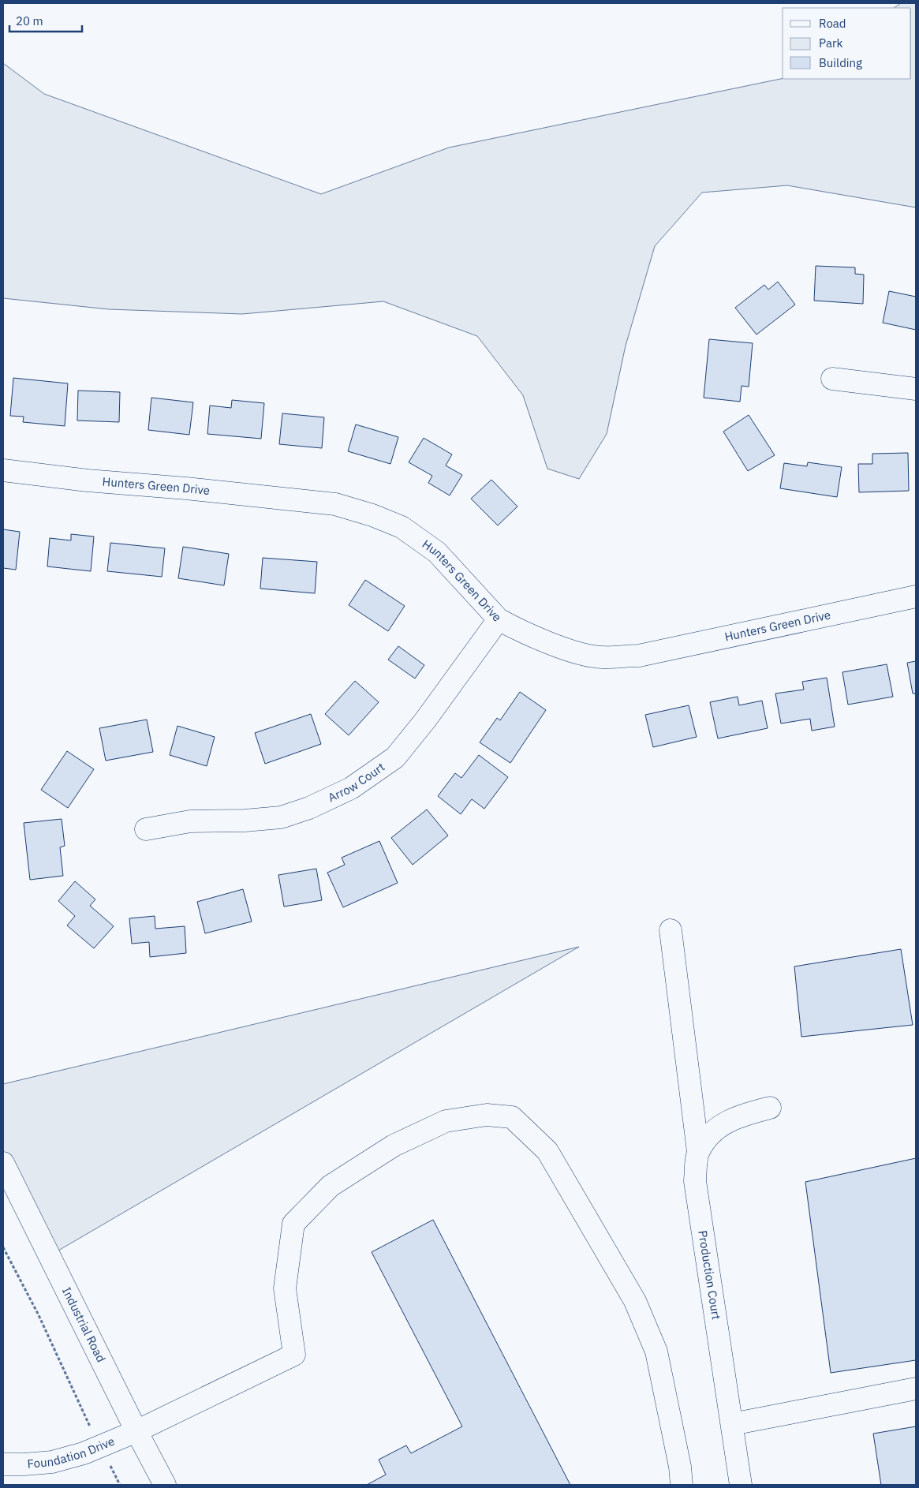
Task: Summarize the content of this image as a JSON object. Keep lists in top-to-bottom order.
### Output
{
  "streets": {
    "street": [
      "Hunters Green Drive",
      "Arrow Court",
      "Production Court",
      "Industrial Road",
      "Foundation Drive"
    ]
  },
  "crossings": [
    ["Hunters Green Drive", "Arrow Court"],
    ["Industrial Road", "Foundation Drive"]
  ],
  "legend": ["Road", "Park", "Building"],
  "scale_bar": "20 m"
}
